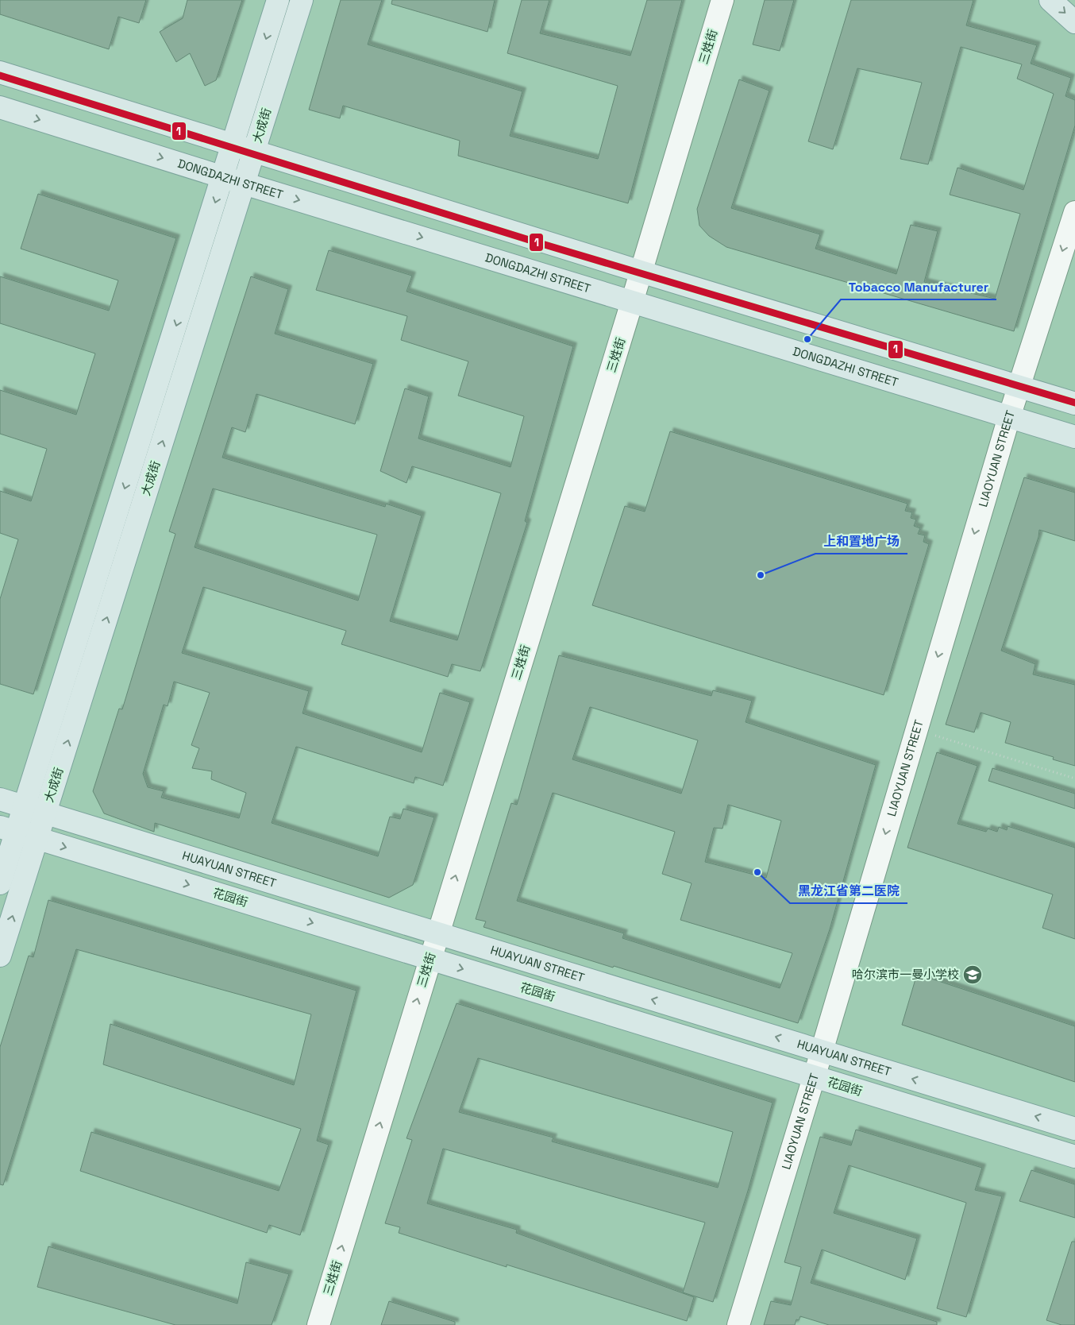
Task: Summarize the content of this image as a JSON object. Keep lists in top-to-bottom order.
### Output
{
  "streets": {
    "main road": [
      "大成街",
      "DONGDAZHI STREET",
      "HUAYUAN STREET",
      "花园街"
    ],
    "street": ["三姓街", "LIAOYUAN STREET"]
  },
  "crossings": [
    ["三姓街", "DONGDAZHI STREET"],
    ["三姓街", "HUAYUAN STREET"],
    ["三姓街", "花园街"],
    ["大成街", "DONGDAZHI STREET"],
    ["大成街", "HUAYUAN STREET"],
    ["大成街", "花园街"],
    ["DONGDAZHI STREET", "LIAOYUAN STREET"],
    ["LIAOYUAN STREET", "HUAYUAN STREET"],
    ["LIAOYUAN STREET", "花园街"]
  ],
  "one_way": [
    "三姓街",
    "LIAOYUAN STREET",
    "HUAYUAN STREET",
    "花园街"
  ],
  "places": {
    "other": ["Tobacco Manufacturer", "上和置地广场", "黑龙江省第二医院"],
    "school or university": ["哈尔滨市一曼小学校"]
  },
  "lines": ["transit line 1"]
}
